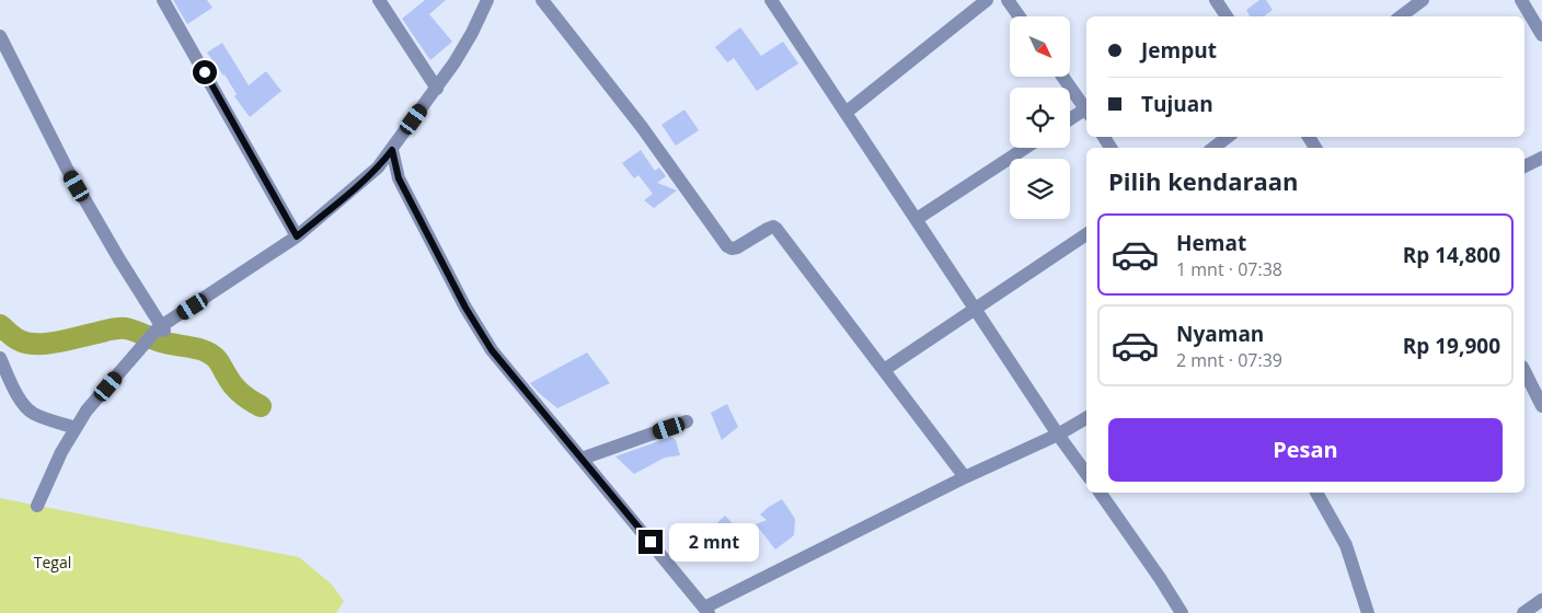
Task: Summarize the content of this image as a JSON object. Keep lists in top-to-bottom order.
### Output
{
  "parks": ["Tegal"],
  "north": "bottom right",
  "page": {
    "banner": ["Jemput", "Tujuan"],
    "heading": "Pilih kendaraan",
    "list": [
      {
        "name": "Hemat",
        "note": "1 mnt · 07:38",
        "value": "Rp 14,800"
      },
      {
        "name": "Nyaman",
        "note": "2 mnt · 07:39",
        "value": "Rp 19,900"
      }
    ],
    "buttons": "Pesan",
    "bubble": "2 mnt"
  }
}
